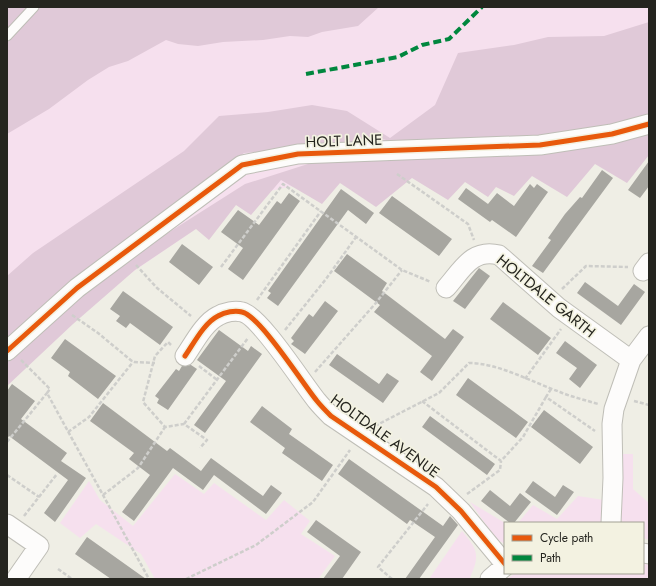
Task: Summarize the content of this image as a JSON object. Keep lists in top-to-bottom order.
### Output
{
  "streets": {
    "street": ["HOLT LANE", "HOLTDALE GARTH", "HOLTDALE AVENUE"]
  },
  "legend": ["Cycle path", "Path"]
}
